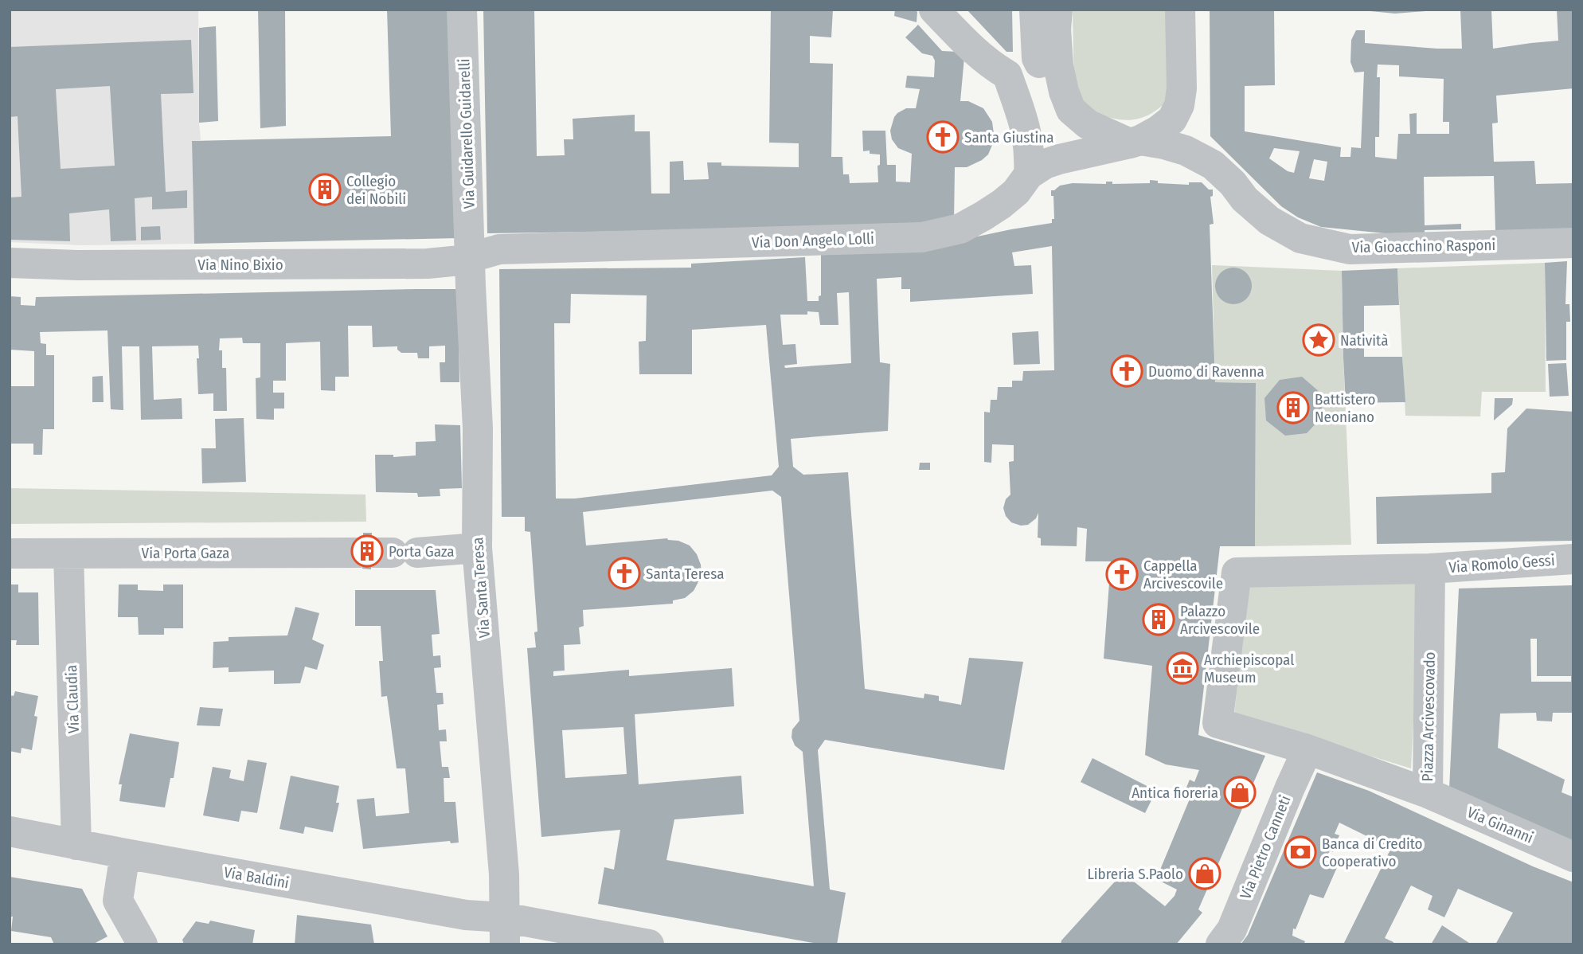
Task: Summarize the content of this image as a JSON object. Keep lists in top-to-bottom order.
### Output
{
  "streets": {
    "street": [
      "Via Guidarello Guidarelli",
      "Via Don Angelo Lolli",
      "Via Gioacchino Rasponi",
      "Via Nino Bixio",
      "Via Porta Gaza",
      "Via Romolo Gessi",
      "Via Santa Teresa",
      "Via Claudia",
      "Piazza Arcivescovado",
      "Via Ginanni",
      "Via Pietro Canneti",
      "Via Baldini"
    ]
  },
  "crossings": [
    ["Via Guidarello Guidarelli", "Via Don Angelo Lolli"],
    ["Via Guidarello Guidarelli", "Via Nino Bixio"],
    ["Via Guidarello Guidarelli", "Via Santa Teresa"],
    ["Via Don Angelo Lolli", "Via Gioacchino Rasponi"],
    ["Via Don Angelo Lolli", "Via Nino Bixio"],
    ["Via Don Angelo Lolli", "Via Santa Teresa"],
    ["Via Nino Bixio", "Via Santa Teresa"],
    ["Via Porta Gaza", "Via Santa Teresa"],
    ["Via Porta Gaza", "Via Claudia"],
    ["Via Romolo Gessi", "Piazza Arcivescovado"],
    ["Via Santa Teresa", "Via Baldini"],
    ["Via Claudia", "Via Baldini"],
    ["Piazza Arcivescovado", "Via Ginanni"],
    ["Piazza Arcivescovado", "Via Pietro Canneti"]
  ],
  "places": {
    "church": [
      "Santa Giustina",
      "Duomo di Ravenna",
      "Santa Teresa",
      "Cappella Arcivescovile"
    ],
    "building": [
      "Collegio dei Nobili",
      "Battistero Neoniano",
      "Porta Gaza",
      "Palazzo Arcivescovile"
    ],
    "place": ["Natività"],
    "museum": ["Archiepiscopal Museum"],
    "shop": ["Antica fioreria", "Libreria S.Paolo"],
    "bank": ["Banca di Credito Cooperativo"]
  }
}
